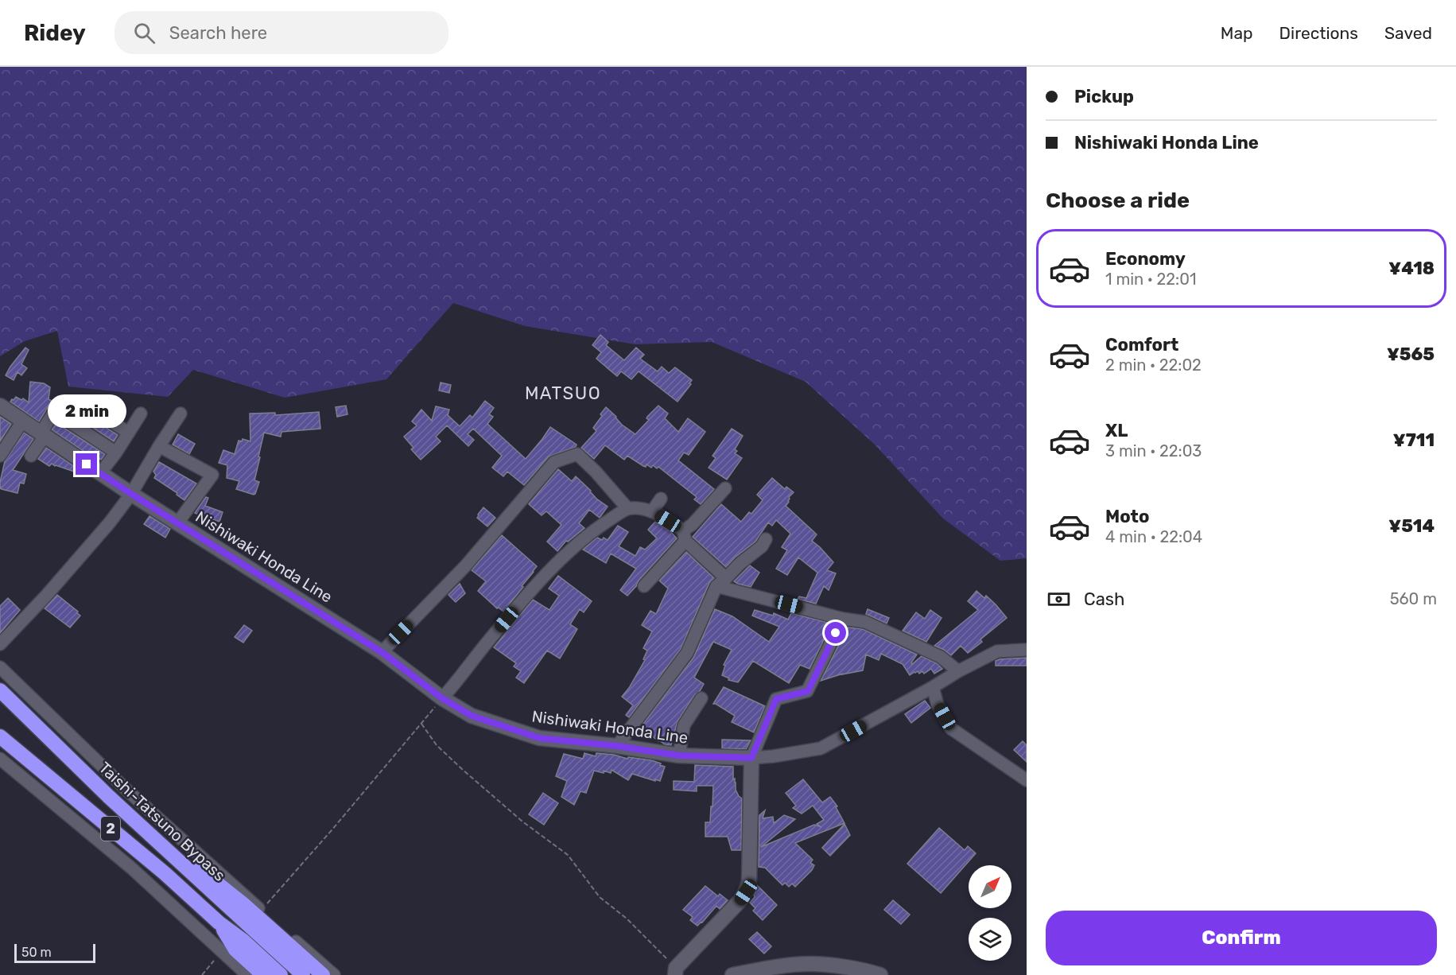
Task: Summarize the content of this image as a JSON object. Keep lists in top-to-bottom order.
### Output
{
  "streets": {
    "highway": ["Taishi-Tatsuno Bypass", "2"],
    "main road": ["Nishiwaki Honda Line"]
  },
  "districts": ["MATSUO"],
  "scale_bar": "50 m",
  "north": "top right",
  "page": {
    "header": "Ridey",
    "search": "Search here",
    "nav": ["Map", "Directions", "Saved"],
    "banner": ["Pickup", "Nishiwaki Honda Line"],
    "heading": "Choose a ride",
    "list": [
      {
        "name": "Economy",
        "note": "1 min · 22:01",
        "value": "¥418"
      },
      {
        "name": "Comfort",
        "note": "2 min · 22:02",
        "value": "¥565"
      },
      {
        "name": "XL",
        "note": "3 min · 22:03",
        "value": "¥711"
      },
      {
        "name": "Moto",
        "note": "4 min · 22:04",
        "value": "¥514"
      }
    ],
    "bubble": "2 min",
    "pay": ["Cash", "560 m"],
    "buttons": "Confirm",
    "scale": "50 m"
  }
}
